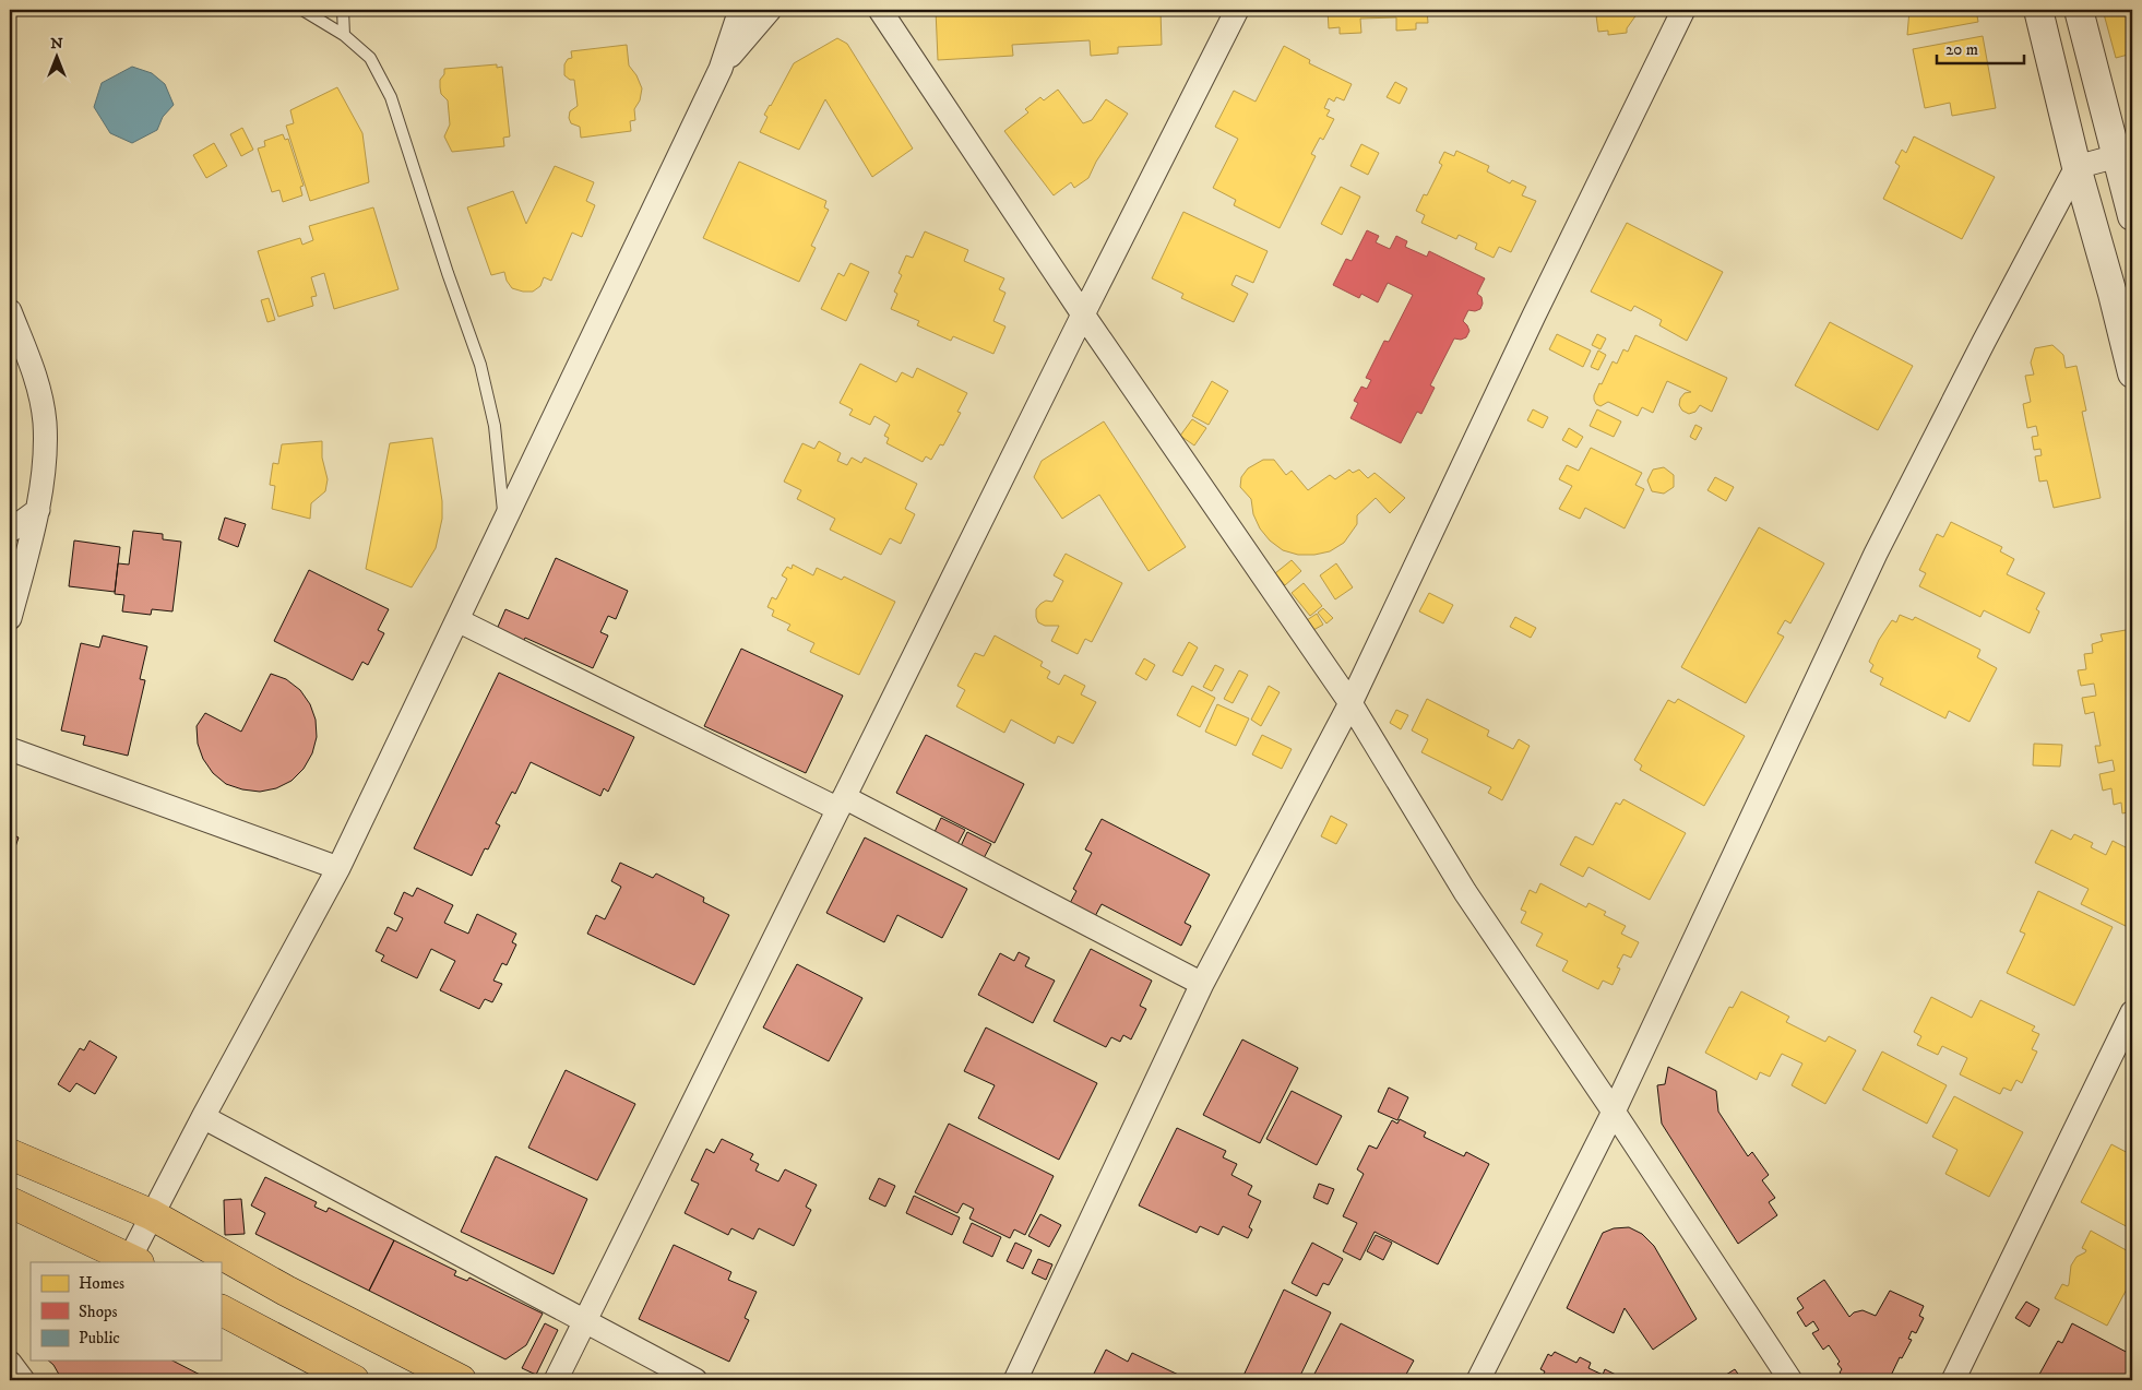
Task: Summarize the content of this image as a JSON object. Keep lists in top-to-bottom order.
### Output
{
  "legend": ["Homes", "Shops", "Public"],
  "scale_bar": "20 m",
  "north": "top"
}
